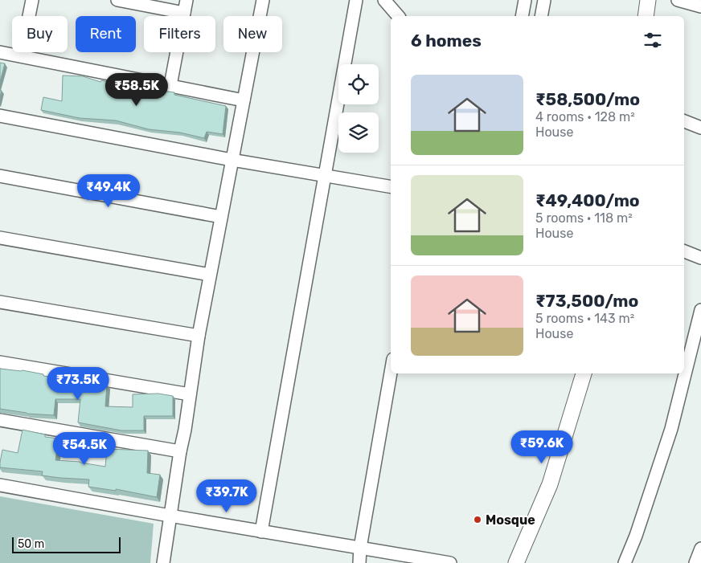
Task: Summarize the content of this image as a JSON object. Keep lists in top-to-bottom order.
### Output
{
  "places": ["Mosque"],
  "scale_bar": "50 m",
  "page": {
    "chip": [
      "Buy",
      "Rent",
      "Filters",
      "New"
    ],
    "heading": "6 homes",
    "list": [
      {
        "name": "₹58,500/mo",
        "note": "4 rooms · 128 m² · House"
      },
      {
        "name": "₹49,400/mo",
        "note": "5 rooms · 118 m² · House"
      },
      {
        "name": "₹73,500/mo",
        "note": "5 rooms · 143 m² · House"
      }
    ],
    "price": [
      "₹58.5K",
      "₹49.4K",
      "₹73.5K",
      "₹59.6K",
      "₹54.5K",
      "₹39.7K"
    ],
    "scale": "50 m"
  }
}
